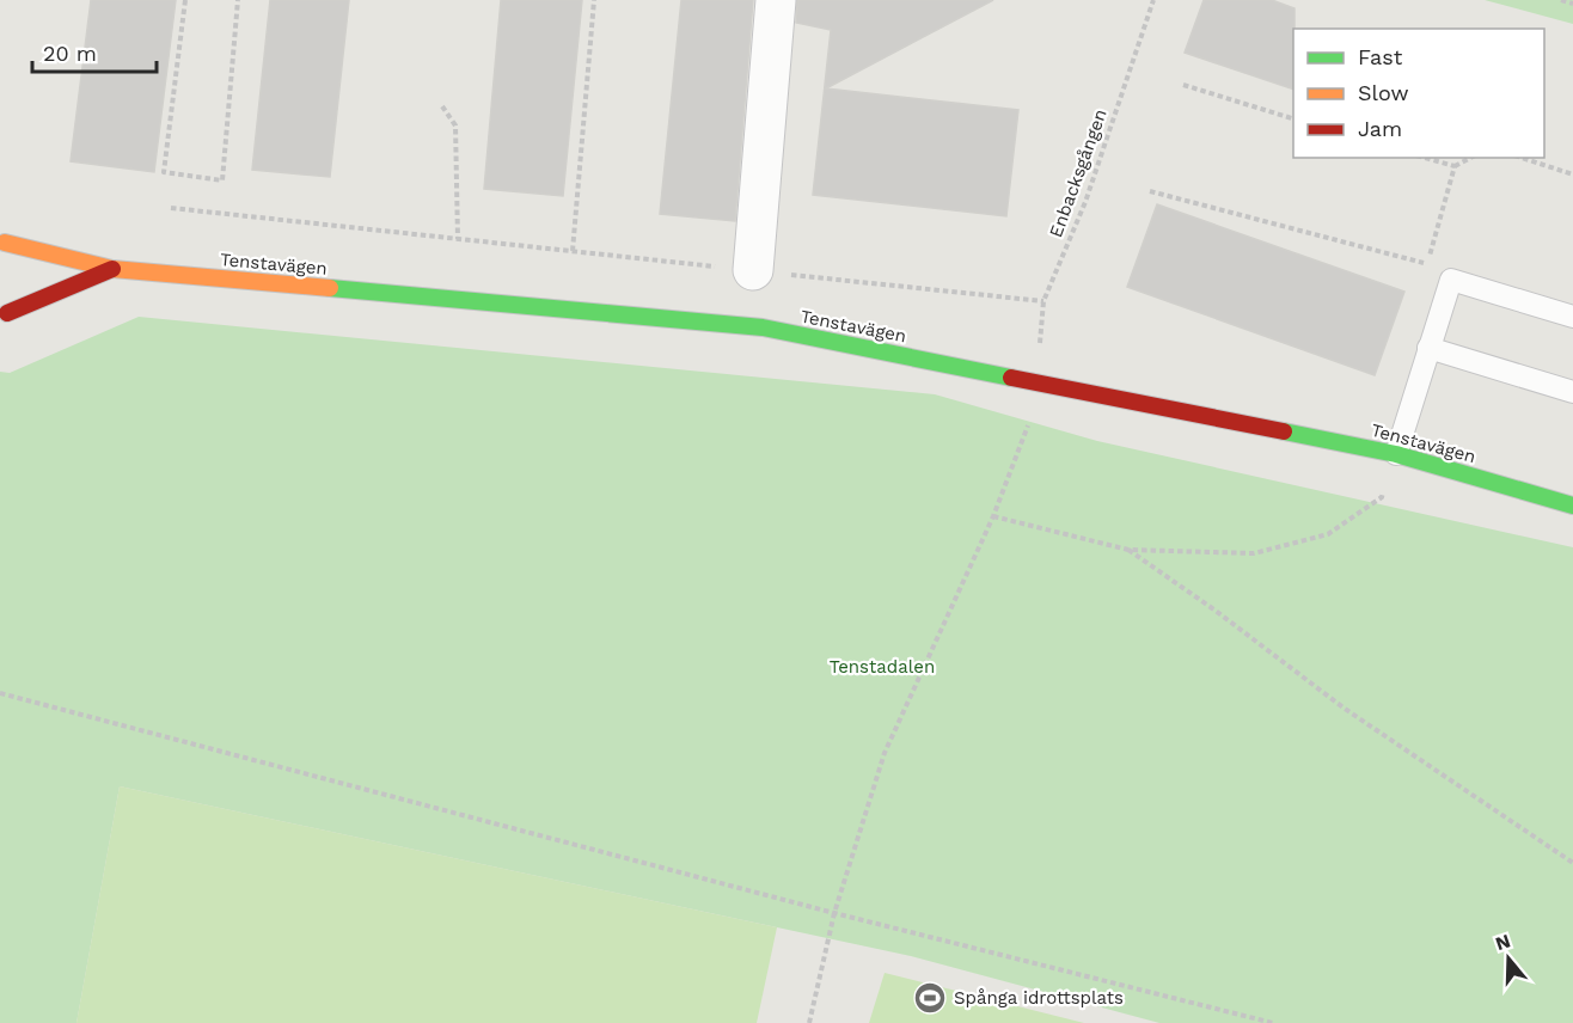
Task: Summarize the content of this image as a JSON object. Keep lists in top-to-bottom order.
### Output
{
  "streets": {
    "street": ["Tenstavägen"],
    "path": ["Enbacksgången"]
  },
  "parks": ["Tenstadalen"],
  "places": {
    "sports": ["Spånga idrottsplats"]
  },
  "legend": ["Fast", "Slow", "Jam"],
  "scale_bar": "20 m",
  "north": "top"
}
